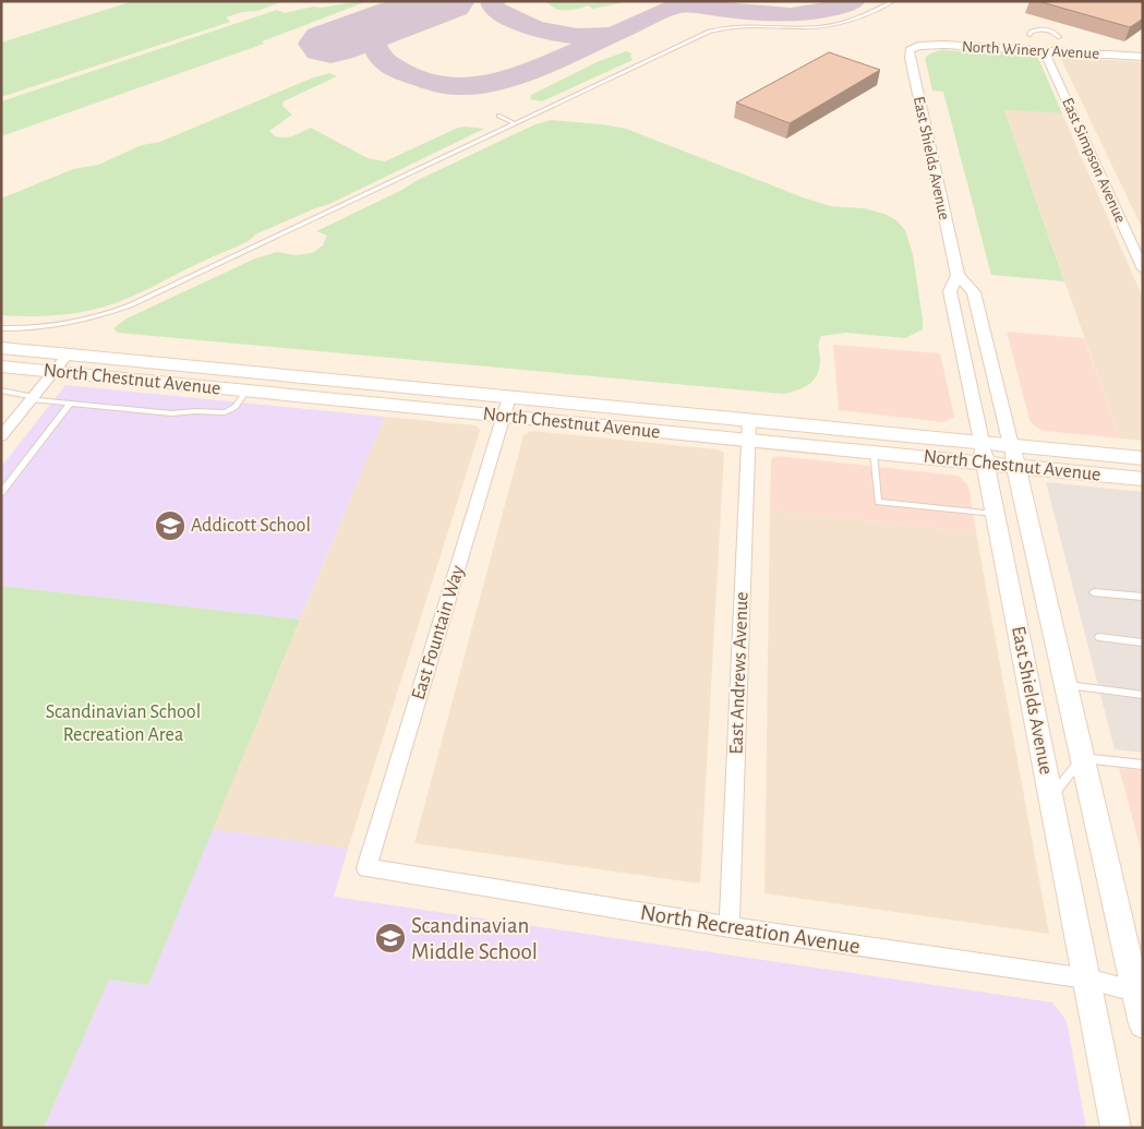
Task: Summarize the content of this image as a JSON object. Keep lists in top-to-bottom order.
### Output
{
  "streets": {
    "main road": ["East Shields Avenue", "North Chestnut Avenue"],
    "street": [
      "North Winery Avenue",
      "East Simpson Avenue",
      "East Fountain Way",
      "East Andrews Avenue",
      "North Recreation Avenue"
    ]
  },
  "crossings": [
    ["North Winery Avenue", "East Shields Avenue"],
    ["North Winery Avenue", "East Simpson Avenue"],
    ["East Shields Avenue", "North Chestnut Avenue"],
    ["East Shields Avenue", "North Recreation Avenue"],
    ["North Chestnut Avenue", "East Fountain Way"],
    ["North Chestnut Avenue", "East Andrews Avenue"],
    ["East Fountain Way", "North Recreation Avenue"],
    ["East Andrews Avenue", "North Recreation Avenue"]
  ],
  "parks": ["Scandinavian School Recreation Area"],
  "places": {
    "school or university": ["Addicott School", "Scandinavian Middle School"]
  }
}
